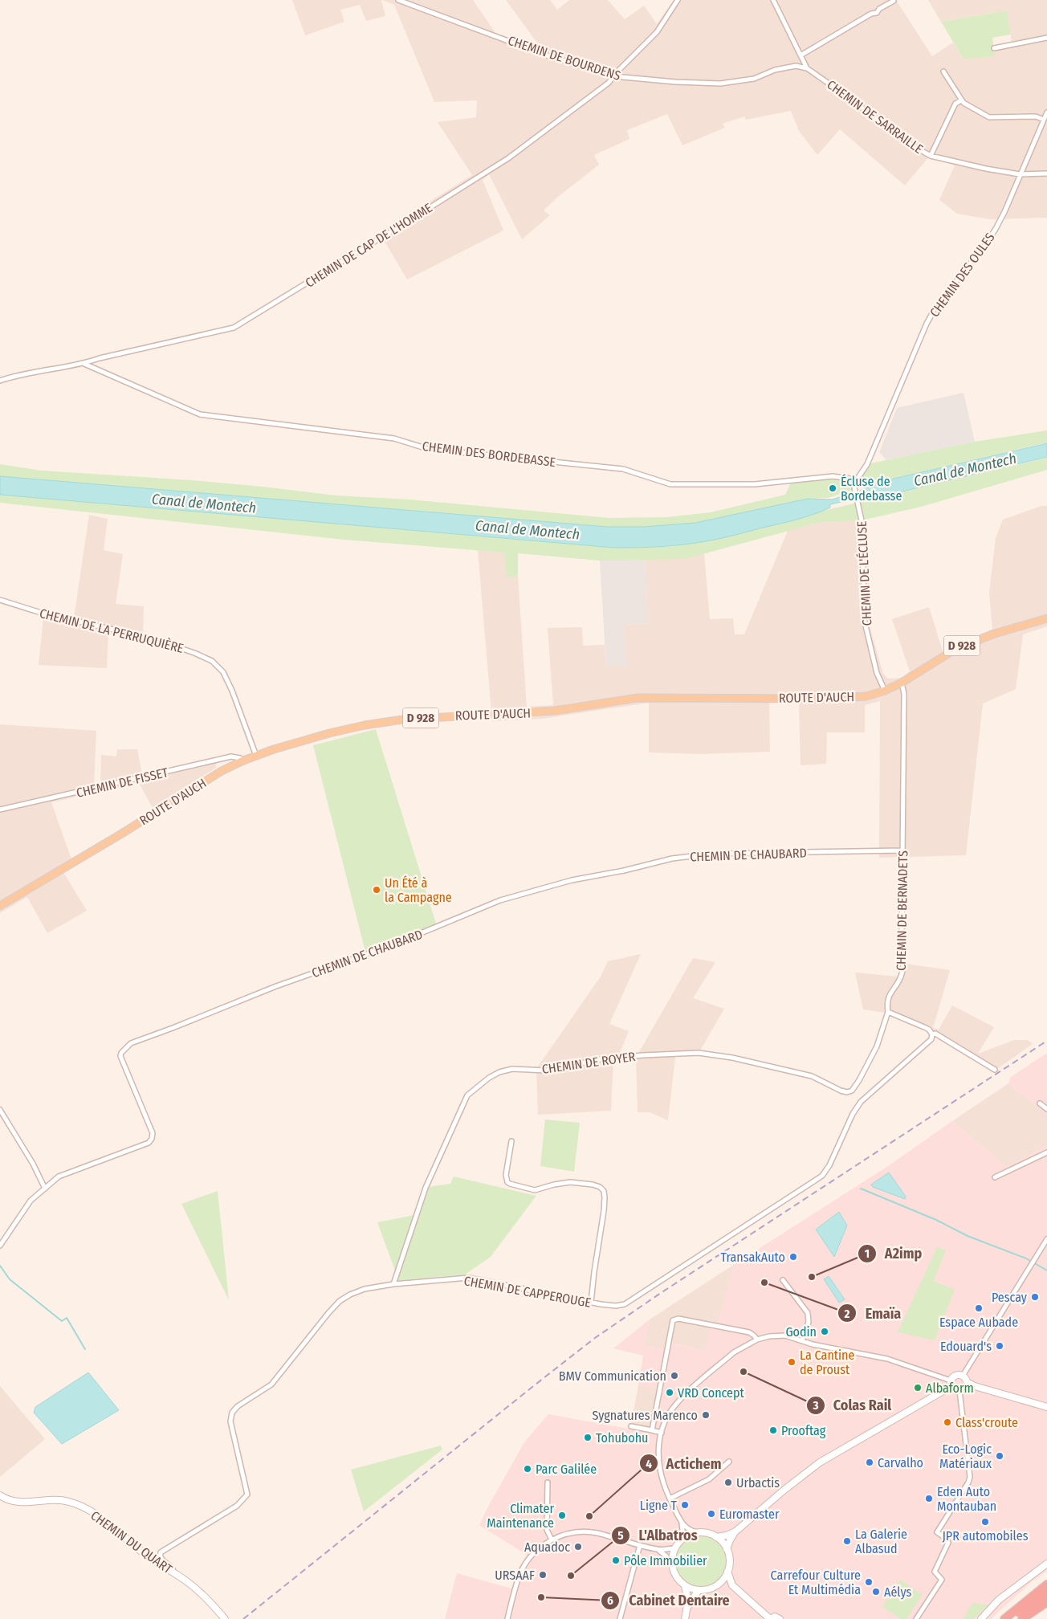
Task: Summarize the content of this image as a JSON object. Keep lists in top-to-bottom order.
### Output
{
  "streets": {
    "main road": ["D 928", "ROUTE D'AUCH"],
    "street": [
      "CHEMIN DE BOURDENS",
      "CHEMIN DE SARRAILLE",
      "CHEMIN DE CAP DE L'HOMME",
      "CHEMIN DES OULES",
      "CHEMIN DES BORDEBASSE",
      "CHEMIN DE L'ÉCLUSE",
      "CHEMIN DE LA PERRUQUIÈRE",
      "CHEMIN DE FISSET",
      "CHEMIN DE CHAUBARD",
      "CHEMIN DE BERNADETS",
      "CHEMIN DE ROYER",
      "CHEMIN DE CAPPEROUGE",
      "CHEMIN DU QUART"
    ]
  },
  "crossings": [
    ["CHEMIN DE BOURDENS", "CHEMIN DE SARRAILLE"],
    ["CHEMIN DE BOURDENS", "CHEMIN DE CAP DE L'HOMME"],
    ["CHEMIN DE SARRAILLE", "CHEMIN DES OULES"],
    ["CHEMIN DE CAP DE L'HOMME", "CHEMIN DES BORDEBASSE"],
    ["CHEMIN DES OULES", "CHEMIN DES BORDEBASSE"],
    ["CHEMIN DES OULES", "CHEMIN DE L'ÉCLUSE"],
    ["CHEMIN DE L'ÉCLUSE", "D 928"],
    ["CHEMIN DE L'ÉCLUSE", "ROUTE D'AUCH"],
    ["CHEMIN DE LA PERRUQUIÈRE", "ROUTE D'AUCH"],
    ["D 928", "ROUTE D'AUCH"],
    ["D 928", "CHEMIN DE BERNADETS"],
    ["ROUTE D'AUCH", "CHEMIN DE FISSET"],
    ["CHEMIN DE CHAUBARD", "CHEMIN DE BERNADETS"],
    ["CHEMIN DE BERNADETS", "CHEMIN DE ROYER"],
    ["CHEMIN DE ROYER", "CHEMIN DE CAPPEROUGE"],
    ["CHEMIN DE CAPPEROUGE", "CHEMIN DU QUART"]
  ],
  "water": ["Canal de Montech"],
  "places": [
    "Écluse de Bordebasse",
    "Un Été à la Campagne",
    "TransakAuto",
    "A2imp",
    "Emaïa",
    "Pescay",
    "Espace Aubade",
    "Godin",
    "Edouard's",
    "La Cantine de Proust",
    "Colas Rail",
    "BMV Communication",
    "Albaform",
    "VRD Concept",
    "Sygnatures Marenco",
    "Class'croute",
    "Prooftag",
    "Tohubohu",
    "Eco-Logic Matériaux",
    "Carvalho",
    "Parc Galilée",
    "Urbactis",
    "Eden Auto Montauban",
    "Ligne T",
    "Euromaster",
    "Climater Maintenance",
    "Actichem",
    "JPR automobiles",
    "La Galerie Albasud",
    "Aquadoc",
    "Pôle Immobilier",
    "URSAAF",
    "L'Albatros",
    "Carrefour Culture Et Multimédia",
    "Aélys",
    "Cabinet Dentaire"
  ]
}
